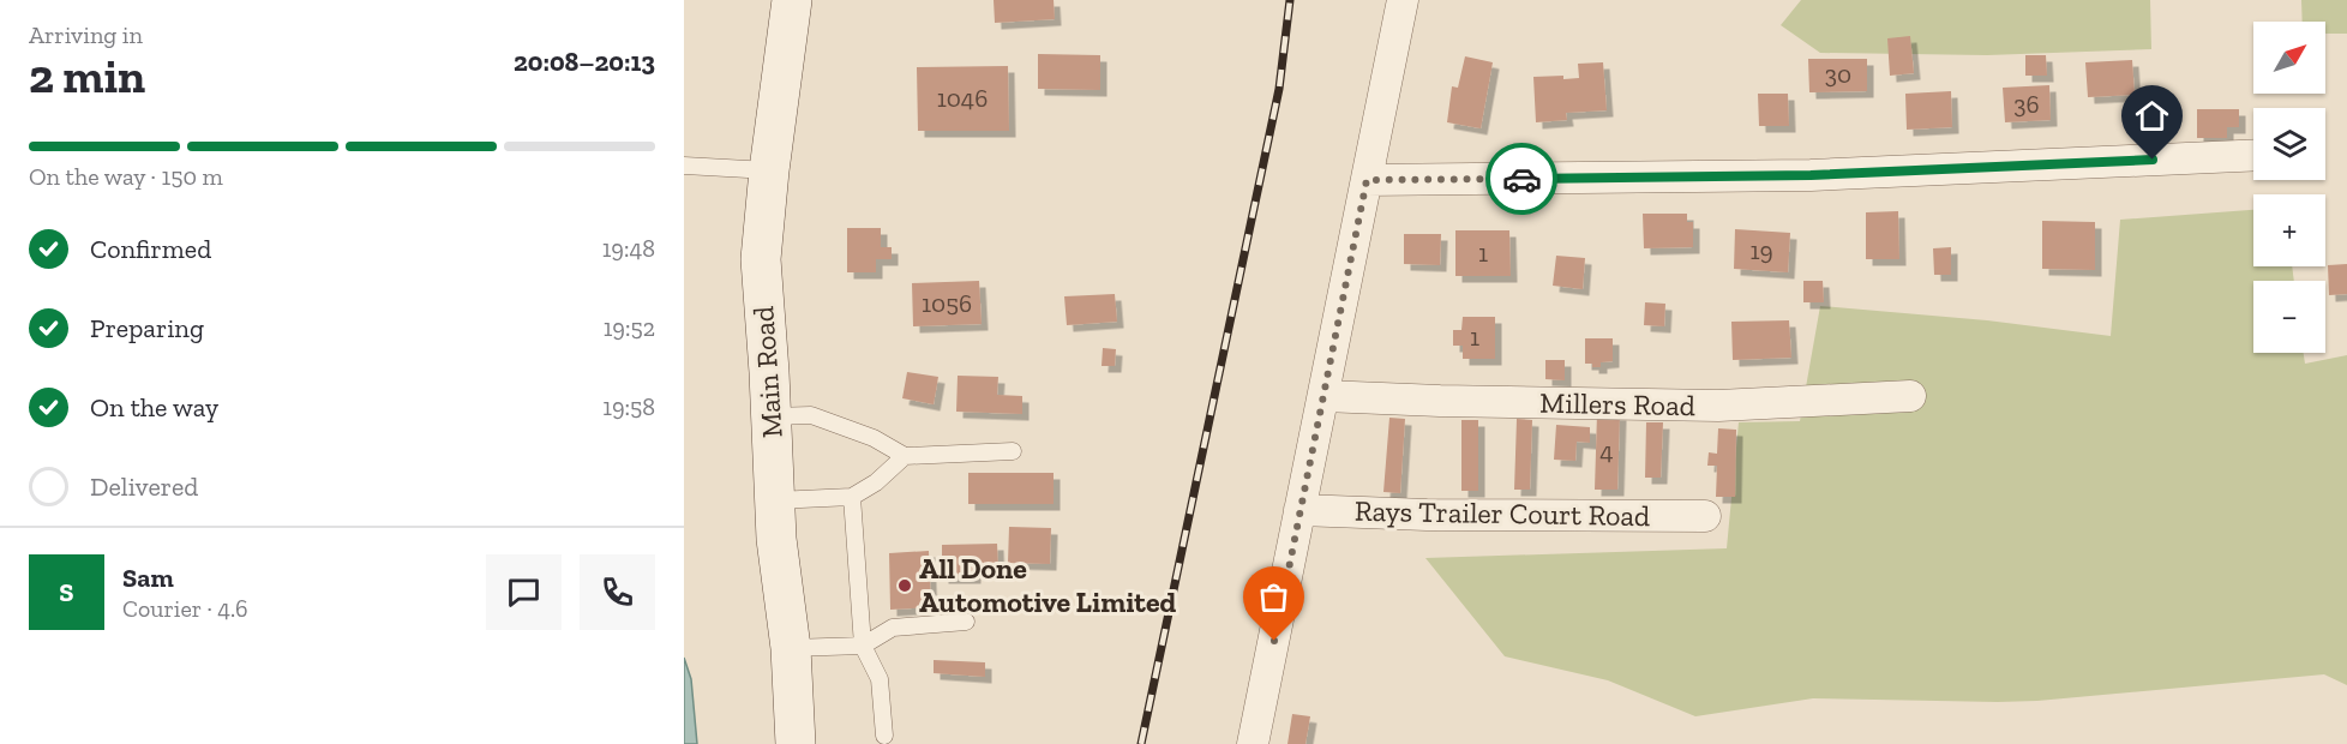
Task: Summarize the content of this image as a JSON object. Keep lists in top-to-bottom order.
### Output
{
  "streets": {
    "main road": ["Main Road"],
    "street": ["Millers Road", "Rays Trailer Court Road"]
  },
  "places": ["All Done Automotive Limited"],
  "house_numbers": [
    "30",
    "1046",
    "36",
    "19",
    "1",
    "1056",
    "1",
    "4"
  ],
  "north": "top right",
  "page": {
    "heading": ["2 min", "Arriving in", "20:08–20:13"],
    "panel": ["Sam", "Courier · 4.6"],
    "map_buttons": ["+", "−"],
    "bar": "On the way · 150 m",
    "list": [
      ["Confirmed", "19:48"],
      ["Preparing", "19:52"],
      ["On the way", "19:58"],
      "Delivered"
    ],
    "round": "S"
  }
}
